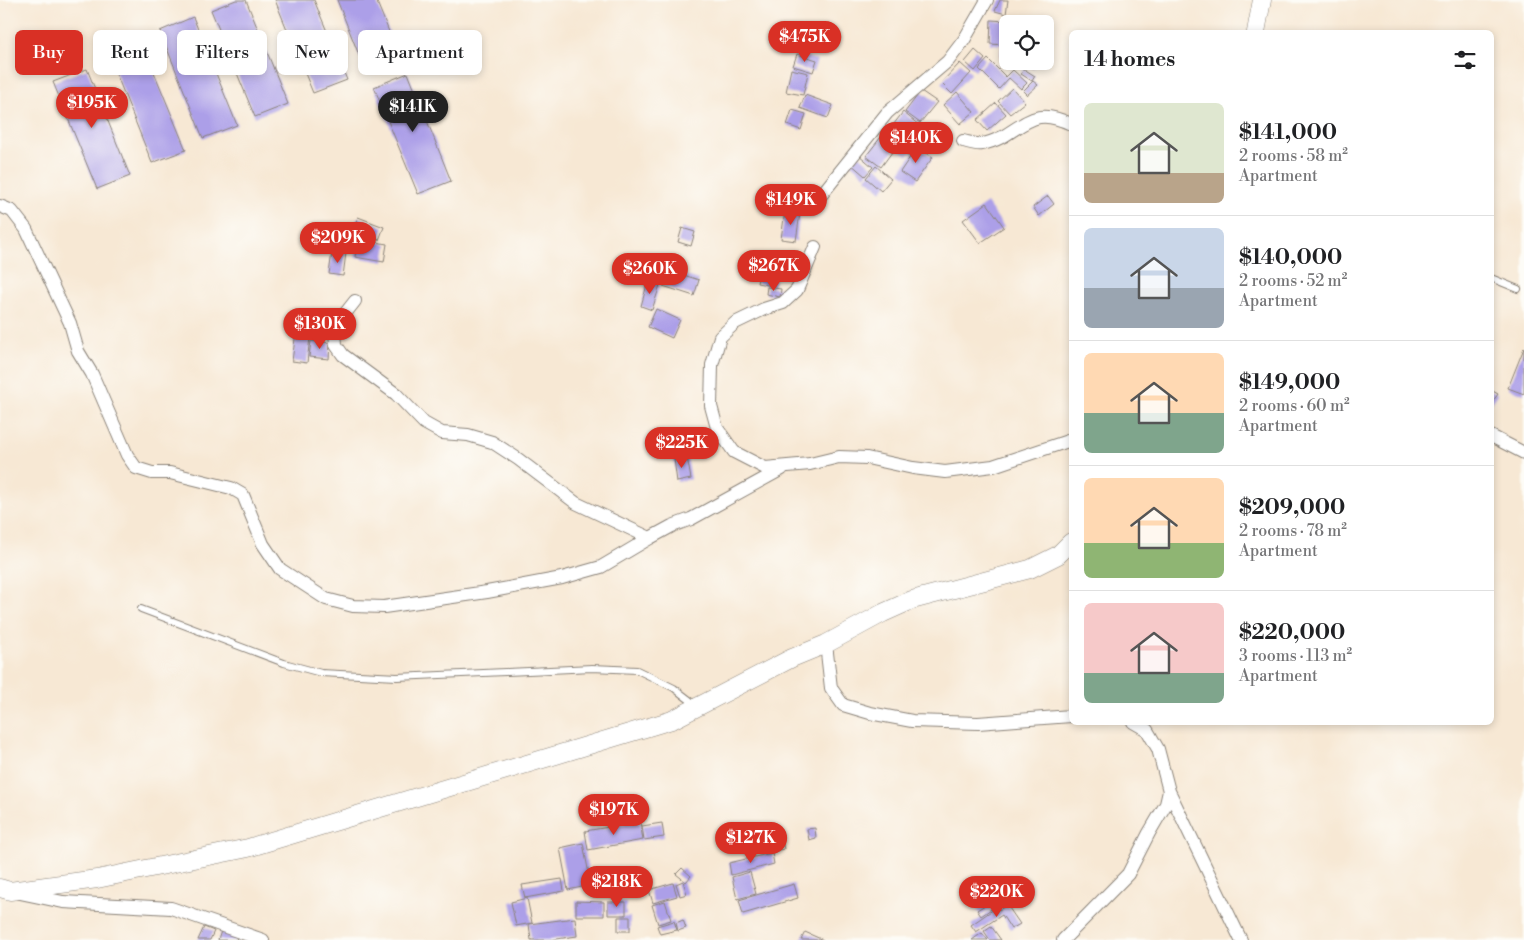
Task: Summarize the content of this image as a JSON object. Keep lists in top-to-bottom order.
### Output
{
  "page": {
    "price": [
      "$475K",
      "$195K",
      "$141K",
      "$140K",
      "$149K",
      "$209K",
      "$267K",
      "$260K",
      "$130K",
      "$225K",
      "$197K",
      "$127K",
      "$218K",
      "$220K"
    ],
    "chip": [
      "Buy",
      "Rent",
      "Filters",
      "New",
      "Apartment"
    ],
    "heading": "14 homes",
    "list": [
      {
        "name": "$141,000",
        "note": "2 rooms · 58 m² · Apartment"
      },
      {
        "name": "$140,000",
        "note": "2 rooms · 52 m² · Apartment"
      },
      {
        "name": "$149,000",
        "note": "2 rooms · 60 m² · Apartment"
      },
      {
        "name": "$209,000",
        "note": "2 rooms · 78 m² · Apartment"
      },
      {
        "name": "$220,000",
        "note": "3 rooms · 113 m² · Apartment"
      }
    ]
  }
}
